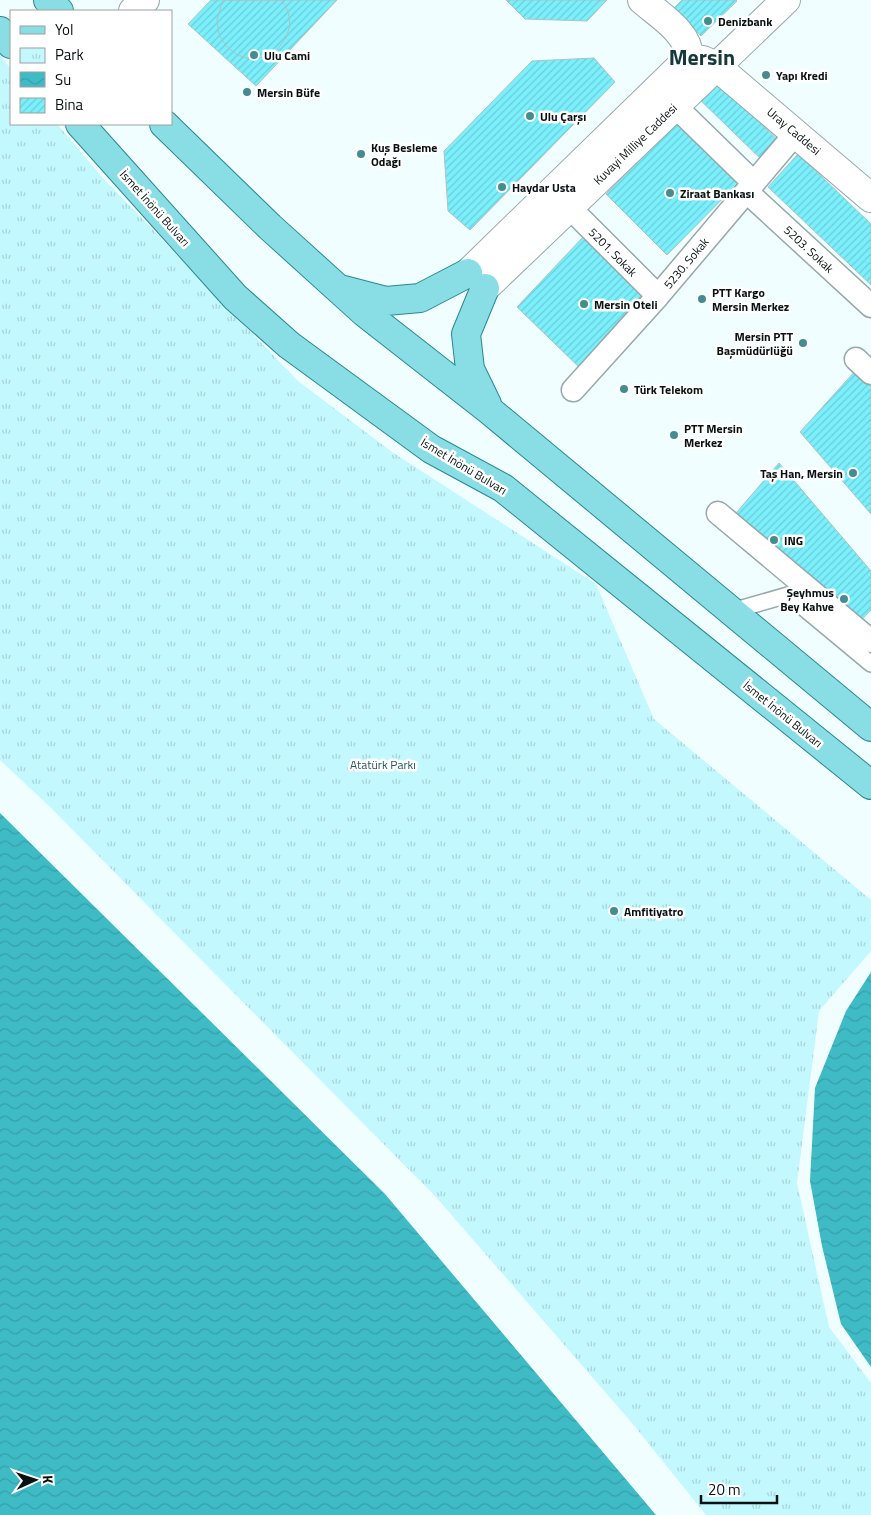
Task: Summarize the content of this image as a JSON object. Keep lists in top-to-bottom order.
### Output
{
  "streets": {
    "main road": ["İsmet İnönü Bulvarı"],
    "street": [
      "Uray Caddesi",
      "Kuvayi Milliye Caddesi",
      "5203. Sokak",
      "5201. Sokak",
      "5230. Sokak"
    ]
  },
  "crossings": [
    ["Uray Caddesi", "Kuvayi Milliye Caddesi"],
    ["Uray Caddesi", "5230. Sokak"],
    ["Kuvayi Milliye Caddesi", "5203. Sokak"],
    ["Kuvayi Milliye Caddesi", "5201. Sokak"],
    ["5203. Sokak", "5230. Sokak"],
    ["5201. Sokak", "5230. Sokak"]
  ],
  "districts": ["Mersin"],
  "parks": ["Atatürk Parkı"],
  "places": [
    "Denizbank",
    "Ulu Cami",
    "Yapı Kredi",
    "Mersin Büfe",
    "Ulu Çarşı",
    "Kuş Besleme Odağı",
    "Haydar Usta",
    "Ziraat Bankası",
    "PTT Kargo Mersin Merkez",
    "Mersin Oteli",
    "Mersin PTT Başmüdürlüğü",
    "Türk Telekom",
    "PTT Mersin Merkez",
    "Taş Han, Mersin",
    "ING",
    "Şeyhmus Bey Kahve",
    "Amfitiyatro"
  ],
  "legend": [
    "Yol",
    "Park",
    "Su",
    "Bina"
  ],
  "scale_bar": "20 m",
  "north": "right"
}
